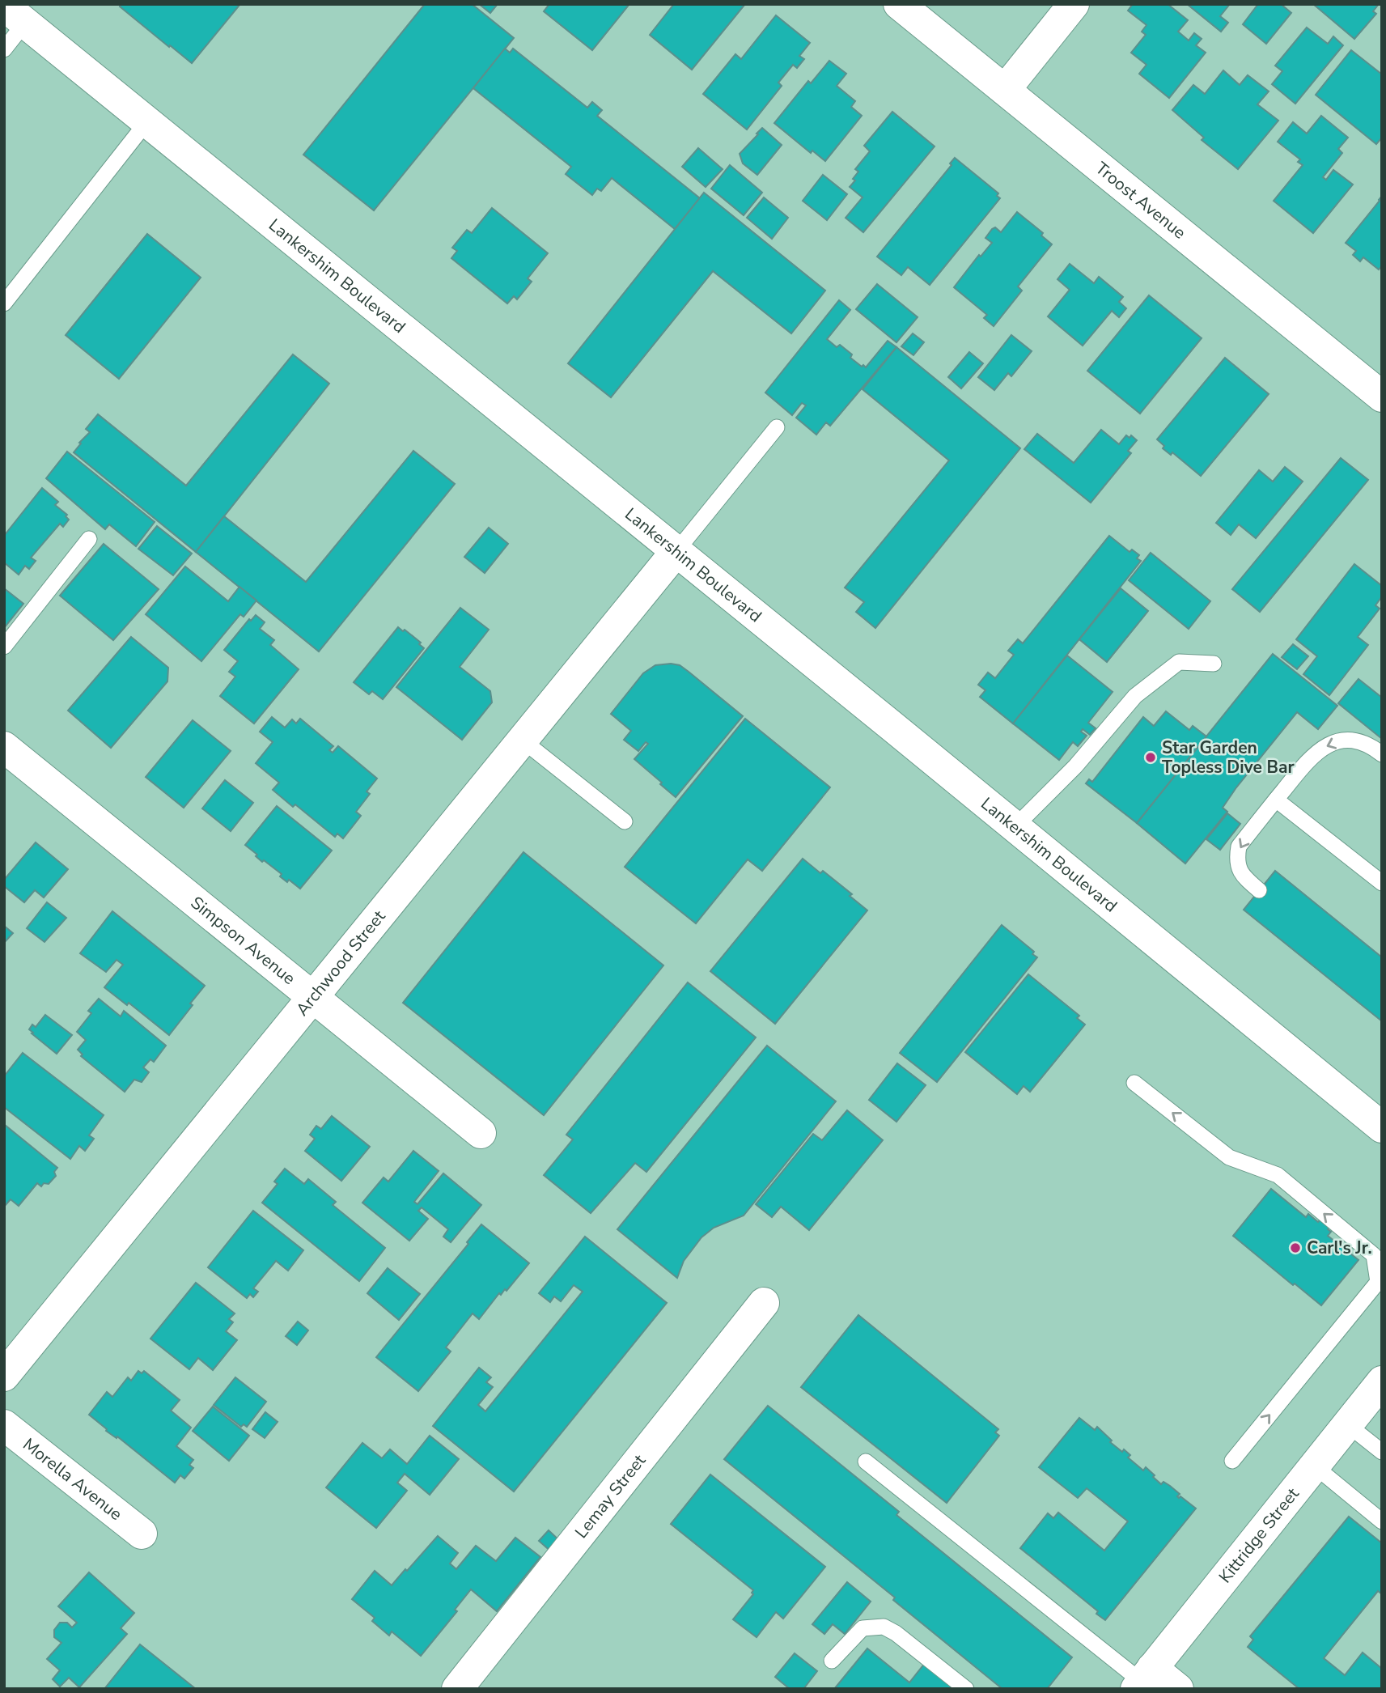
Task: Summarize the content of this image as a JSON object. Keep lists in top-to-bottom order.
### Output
{
  "streets": {
    "street": [
      "Troost Avenue",
      "Lankershim Boulevard",
      "Simpson Avenue",
      "Archwood Street",
      "Morella Avenue",
      "Lemay Street",
      "Kittridge Street"
    ]
  },
  "crossings": [
    ["Lankershim Boulevard", "Archwood Street"],
    ["Simpson Avenue", "Archwood Street"]
  ],
  "places": ["Star Garden Topless Dive Bar", "Carl's Jr."]
}
